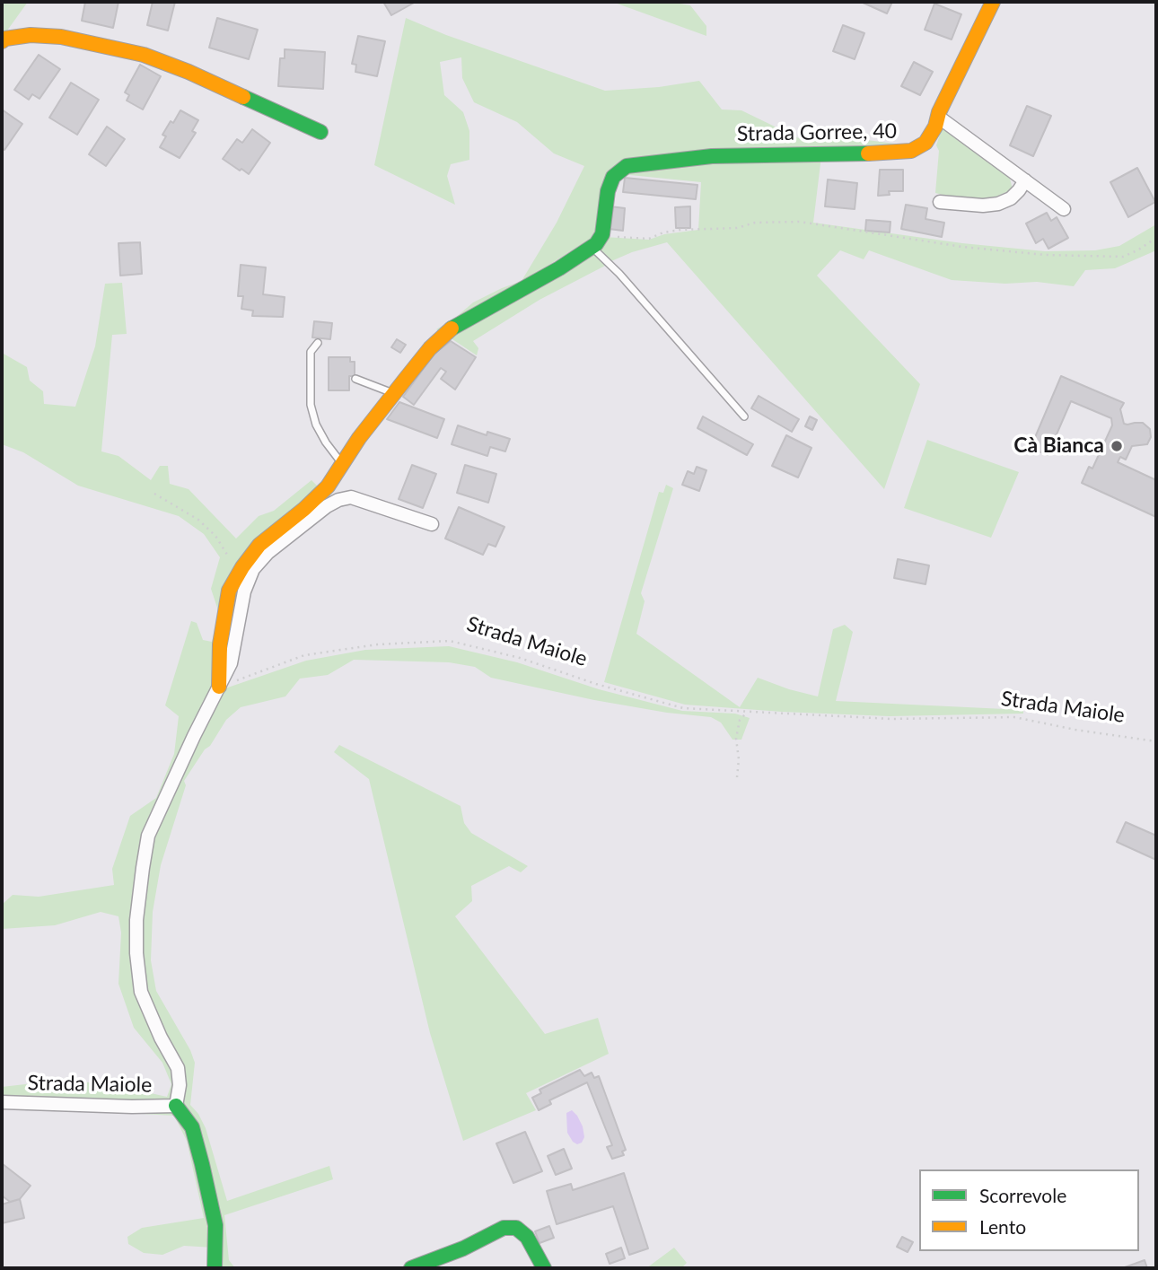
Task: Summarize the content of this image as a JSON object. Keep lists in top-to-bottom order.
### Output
{
  "streets": {
    "street": ["Strada Gorree, 40", "Strada Maiole"]
  },
  "places": ["Cà Bianca"],
  "legend": ["Scorrevole", "Lento"]
}
